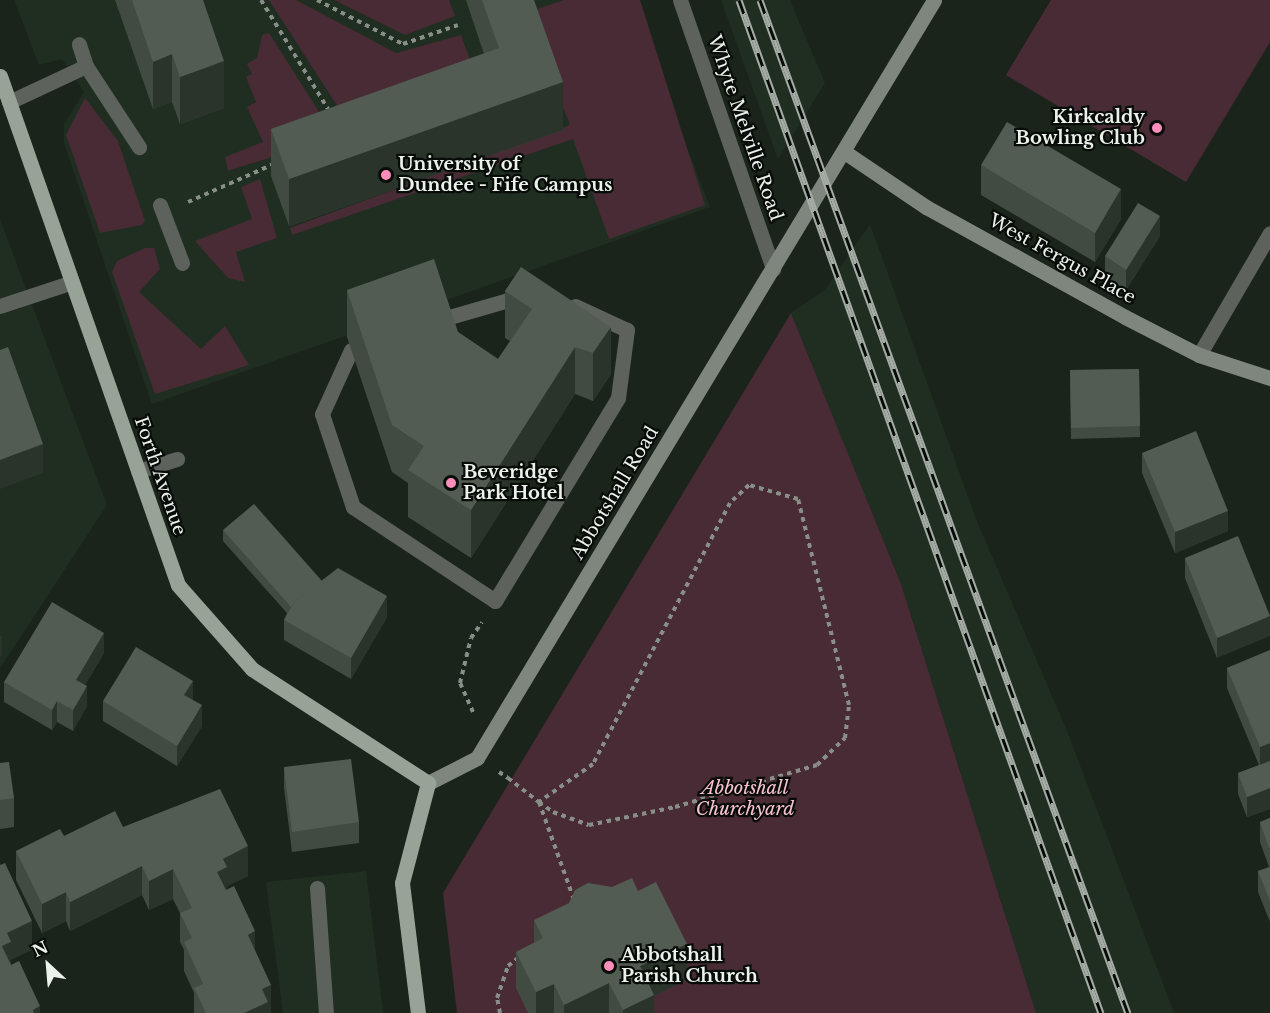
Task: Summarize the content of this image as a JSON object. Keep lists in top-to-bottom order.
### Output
{
  "streets": {
    "main road": ["West Fergus Place", "Forth Avenue", "Abbotshall Road"],
    "street": ["Whyte Melville Road"]
  },
  "crossings": [
    ["Whyte Melville Road", "Abbotshall Road"],
    ["West Fergus Place", "Abbotshall Road"]
  ],
  "parks": ["Abbotshall Churchyard"],
  "places": [
    "Kirkcaldy Bowling Club",
    "University of Dundee - Fife Campus",
    "Beveridge Park Hotel",
    "Abbotshall Parish Church"
  ],
  "north": "top left"
}
